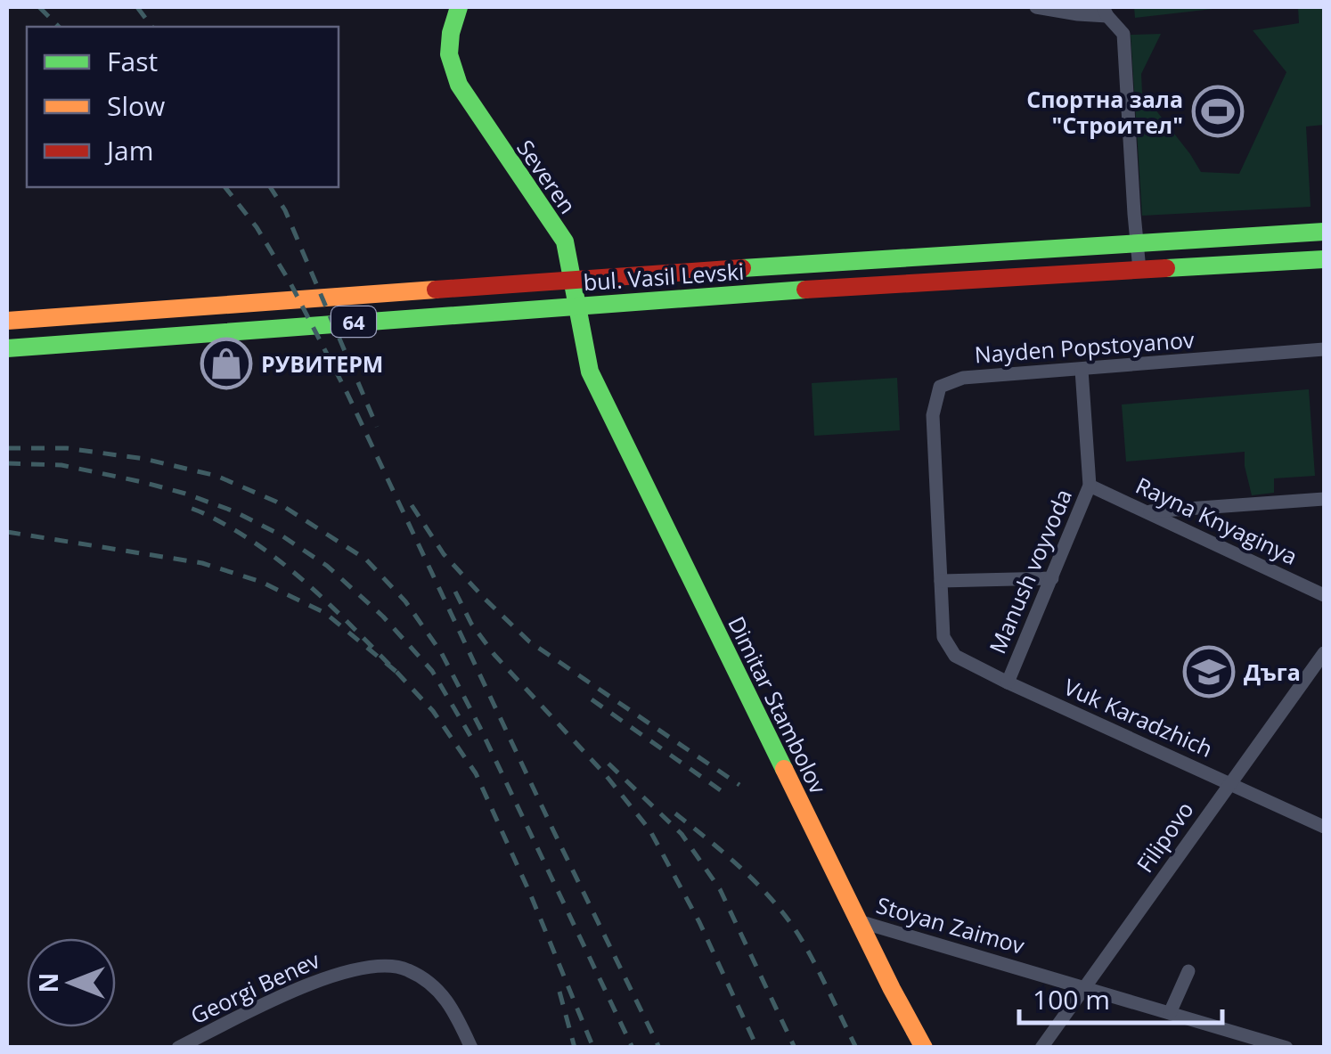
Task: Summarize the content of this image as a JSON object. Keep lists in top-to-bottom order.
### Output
{
  "streets": {
    "main road": [
      "Severen",
      "bul. Vasil Levski",
      "64",
      "Dimitar Stambolov"
    ],
    "street": [
      "Nayden Popstoyanov",
      "Rayna Knyaginya",
      "Manush voyvoda",
      "Vuk Karadzhich",
      "Filipovo",
      "Stoyan Zaimov",
      "Georgi Benev"
    ]
  },
  "crossings": [
    ["Severen", "Dimitar Stambolov"],
    ["Nayden Popstoyanov", "Manush voyvoda"],
    ["Nayden Popstoyanov", "Vuk Karadzhich"],
    ["Rayna Knyaginya", "Manush voyvoda"],
    ["Manush voyvoda", "Vuk Karadzhich"],
    ["Dimitar Stambolov", "Stoyan Zaimov"],
    ["Vuk Karadzhich", "Filipovo"],
    ["Filipovo", "Stoyan Zaimov"]
  ],
  "places": {
    "sports": ["Спортна зала \"Строител\""],
    "shop": ["РУВИТЕРМ"],
    "school or university": ["Дъга"]
  },
  "legend": ["Fast", "Slow", "Jam"],
  "scale_bar": "100 m",
  "north": "left"
}
